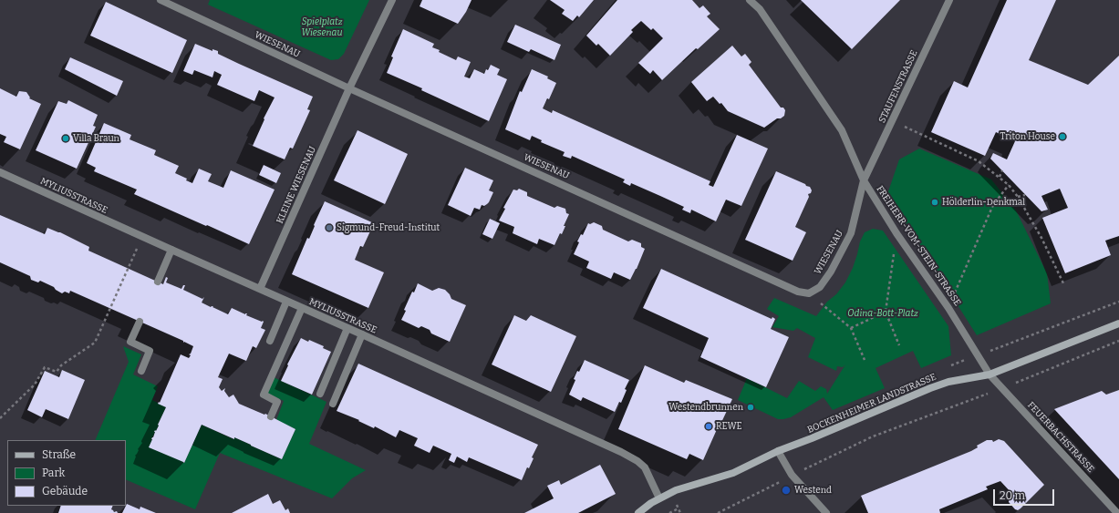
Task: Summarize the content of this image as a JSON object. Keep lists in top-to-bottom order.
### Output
{
  "streets": {
    "main road": ["BOCKENHEIMER LANDSTRASSE"],
    "street": [
      "WIESENAU",
      "STAUFENSTRASSE",
      "KLEINE WIESENAU",
      "MYLIUSSTRASSE",
      "FREIHERR-VOM-STEIN-STRASSE",
      "FEUERBACHSTRASSE"
    ]
  },
  "crossings": [
    ["WIESENAU", "STAUFENSTRASSE"],
    ["WIESENAU", "KLEINE WIESENAU"],
    ["WIESENAU", "FREIHERR-VOM-STEIN-STRASSE"],
    ["STAUFENSTRASSE", "FREIHERR-VOM-STEIN-STRASSE"],
    ["KLEINE WIESENAU", "MYLIUSSTRASSE"],
    ["MYLIUSSTRASSE", "BOCKENHEIMER LANDSTRASSE"],
    ["FREIHERR-VOM-STEIN-STRASSE", "BOCKENHEIMER LANDSTRASSE"],
    ["FREIHERR-VOM-STEIN-STRASSE", "FEUERBACHSTRASSE"],
    ["BOCKENHEIMER LANDSTRASSE", "FEUERBACHSTRASSE"]
  ],
  "parks": ["Spielplatz Wiesenau", "Odina-Bott-Platz"],
  "places": [
    "Triton House",
    "Villa Braun",
    "Hölderlin-Denkmal",
    "Sigmund-Freud-Institut",
    "Westendbrunnen",
    "REWE",
    "Westend"
  ],
  "legend": ["Straße", "Park", "Gebäude"],
  "scale_bar": "20 m"
}
